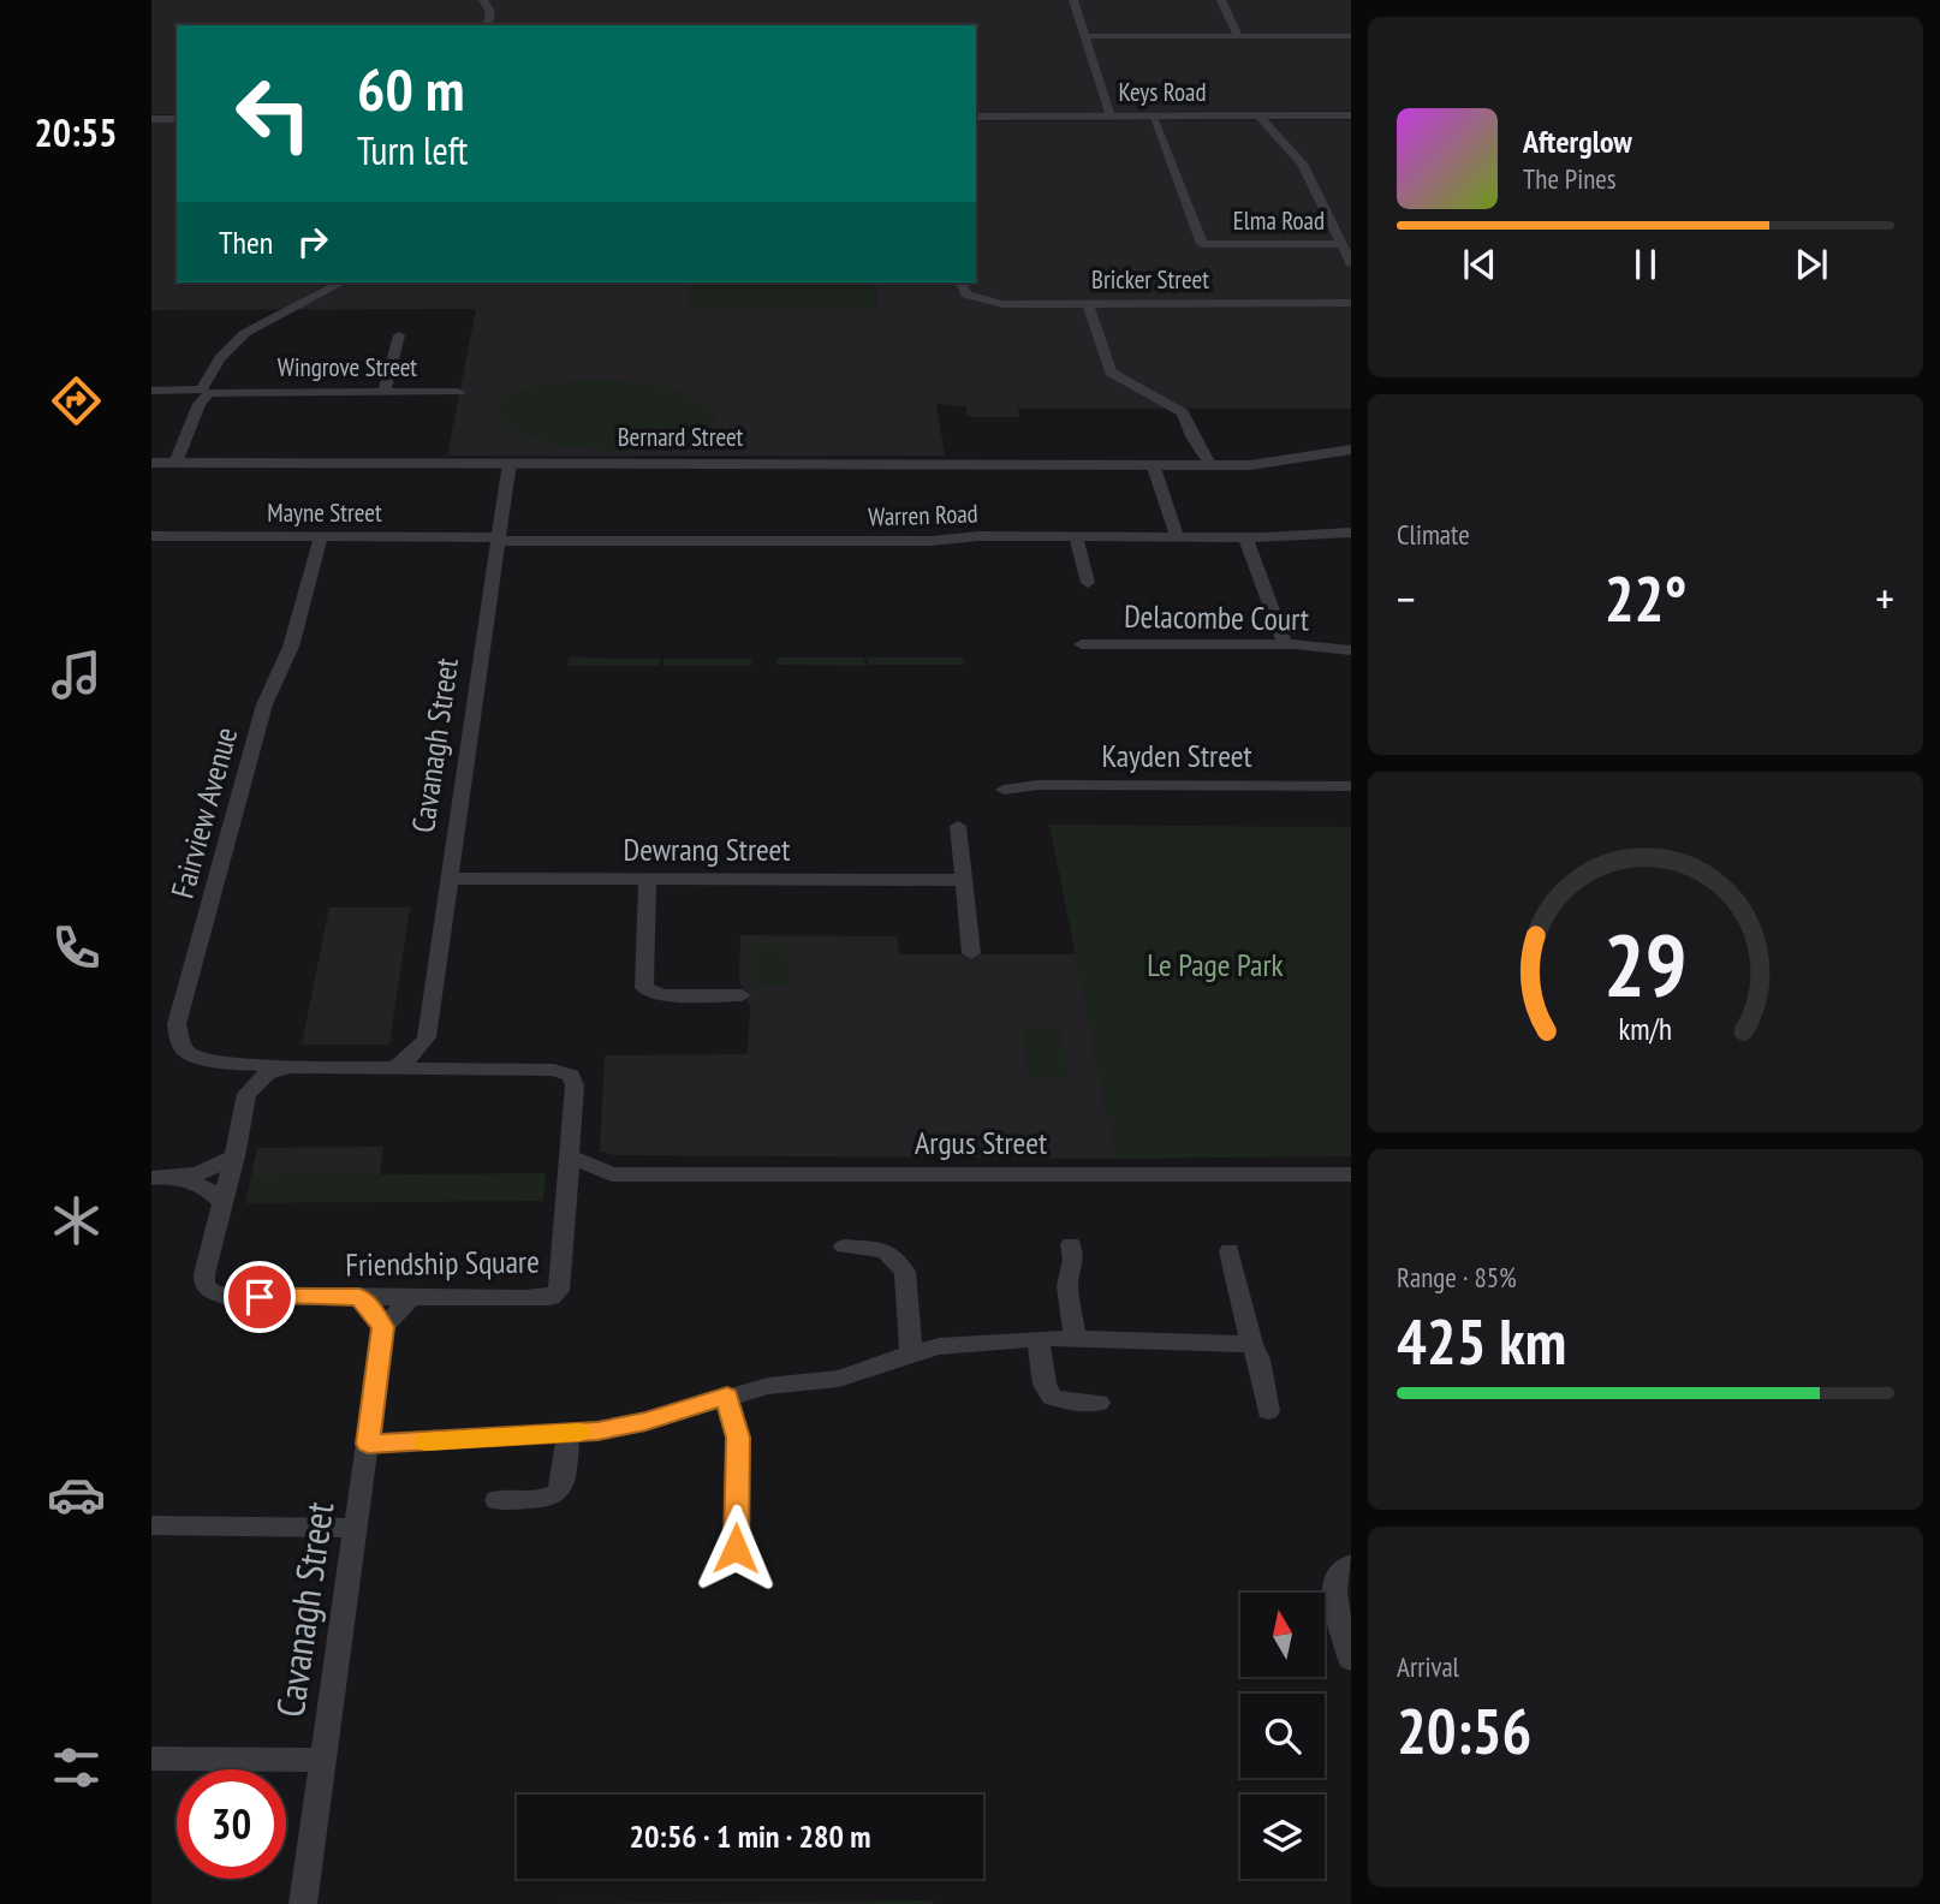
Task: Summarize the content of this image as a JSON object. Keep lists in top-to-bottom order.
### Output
{
  "streets": {
    "street": [
      "Keys Road",
      "Elma Road",
      "Bricker Street",
      "Wingrove Street",
      "Bernard Street",
      "Mayne Street",
      "Warren Road",
      "Delacombe Court",
      "Cavanagh Street",
      "Kayden Street",
      "Fairview Avenue",
      "Dewrang Street",
      "Argus Street",
      "Friendship Square"
    ]
  },
  "crossings": [
    ["Keys Road", "Elma Road"],
    ["Bernard Street", "Cavanagh Street"],
    ["Mayne Street", "Warren Road"],
    ["Mayne Street", "Cavanagh Street"],
    ["Mayne Street", "Fairview Avenue"],
    ["Warren Road", "Cavanagh Street"],
    ["Cavanagh Street", "Dewrang Street"],
    ["Fairview Avenue", "Friendship Square"],
    ["Argus Street", "Friendship Square"]
  ],
  "parks": ["Le Page Park"],
  "north": "top",
  "page": {
    "tabs": "20:55",
    "turn": ["60 m", "Turn left"],
    "song": ["Afterglow", "The Pines"],
    "then": "Then",
    "tile": [
      "Climate",
      ["Range · 85%", "425 km"],
      ["Arrival", "20:56"]
    ],
    "heat": ["−", "22°", "+"],
    "limit": "30",
    "trip": "20:56 · 1 min · 280 m",
    "gauge": ["29", "km/h"]
  }
}
